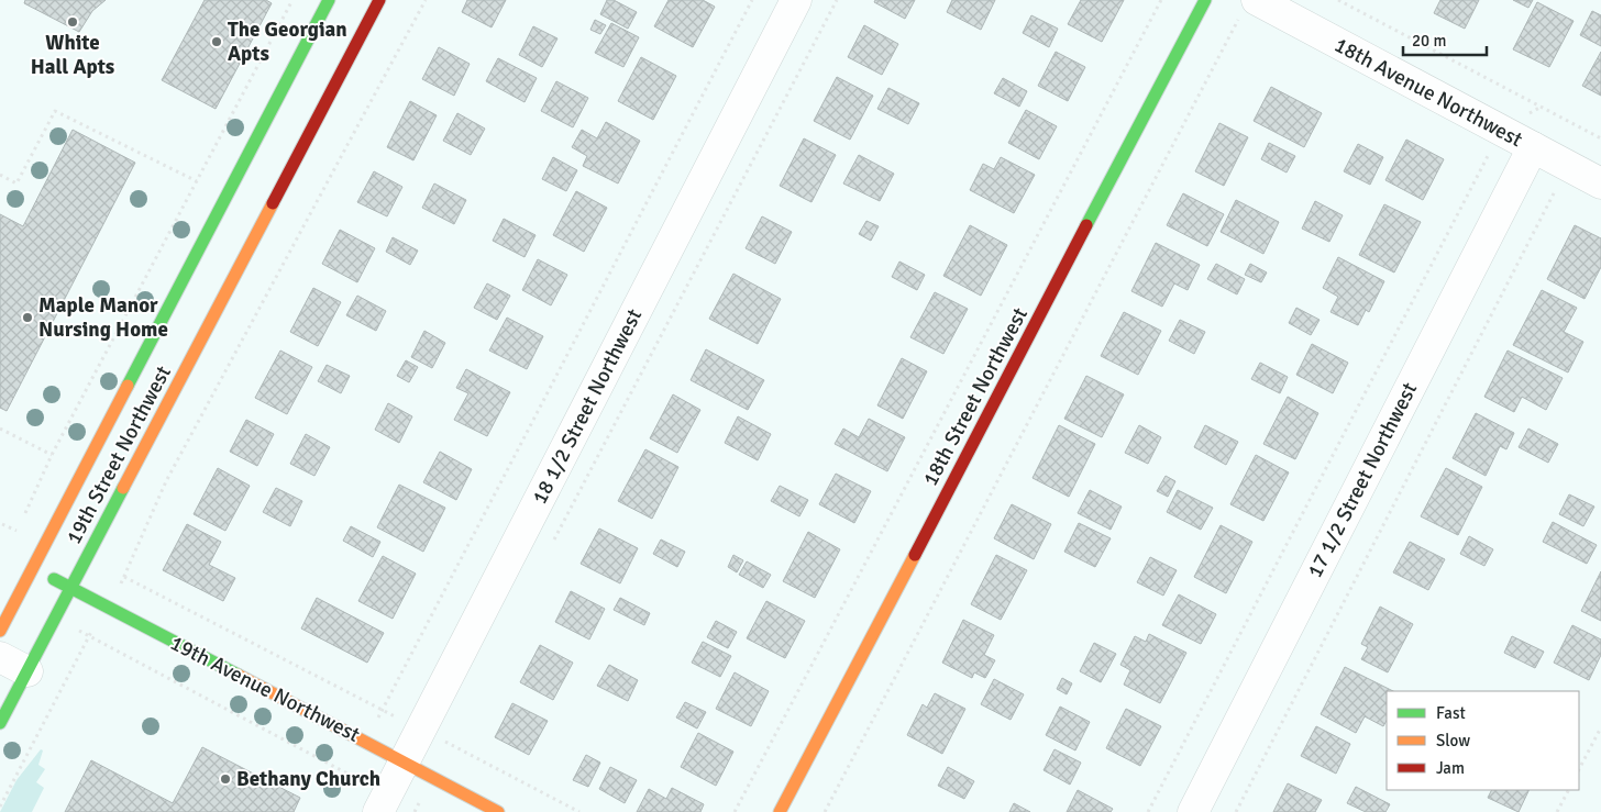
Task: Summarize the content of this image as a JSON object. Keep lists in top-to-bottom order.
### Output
{
  "streets": {
    "main road": ["18th Street Northwest", "19th Street Northwest", "19th Avenue Northwest"],
    "street": ["18th Avenue Northwest", "18 1/2 Street Northwest", "17 1/2 Street Northwest"]
  },
  "crossings": [
    ["18th Avenue Northwest", "17 1/2 Street Northwest"],
    ["18 1/2 Street Northwest", "19th Avenue Northwest"],
    ["19th Street Northwest", "19th Avenue Northwest"]
  ],
  "places": [
    "White Hall Apts",
    "The Georgian Apts",
    "Maple Manor Nursing Home",
    "Bethany Church"
  ],
  "legend": ["Fast", "Slow", "Jam"],
  "scale_bar": "20 m"
}
